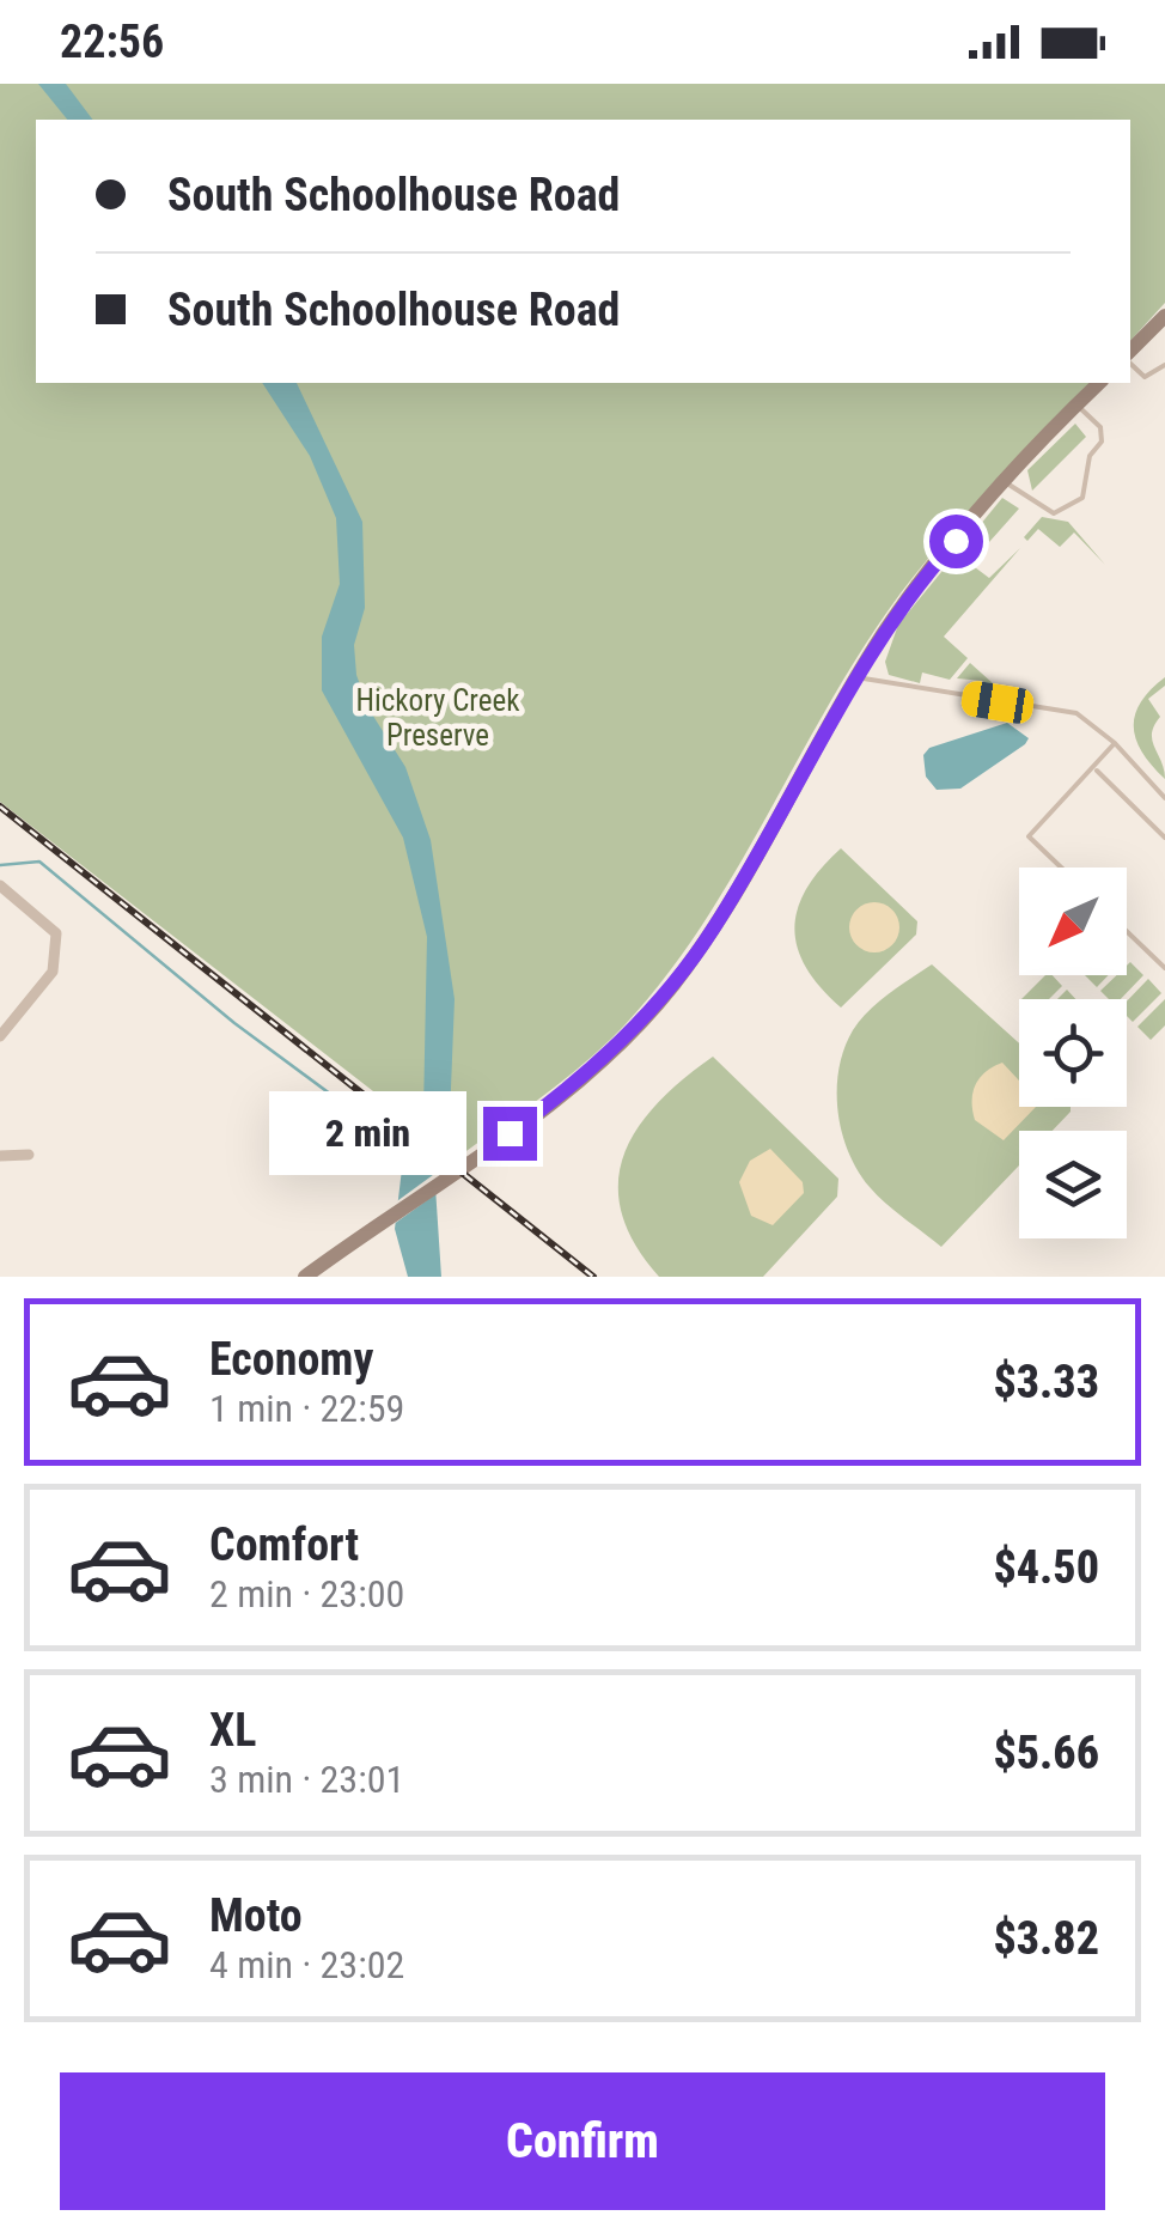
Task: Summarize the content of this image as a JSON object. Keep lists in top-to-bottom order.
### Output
{
  "parks": ["Hickory Creek Preserve"],
  "north": "bottom left",
  "page": {
    "status": "22:56",
    "banner": ["South Schoolhouse Road", "South Schoolhouse Road"],
    "bubble": "2 min",
    "list": [
      {
        "name": "Economy",
        "note": "1 min · 22:59",
        "value": "$3.33"
      },
      {
        "name": "Comfort",
        "note": "2 min · 23:00",
        "value": "$4.50"
      },
      {
        "name": "XL",
        "note": "3 min · 23:01",
        "value": "$5.66"
      },
      {
        "name": "Moto",
        "note": "4 min · 23:02",
        "value": "$3.82"
      }
    ],
    "buttons": "Confirm"
  }
}
